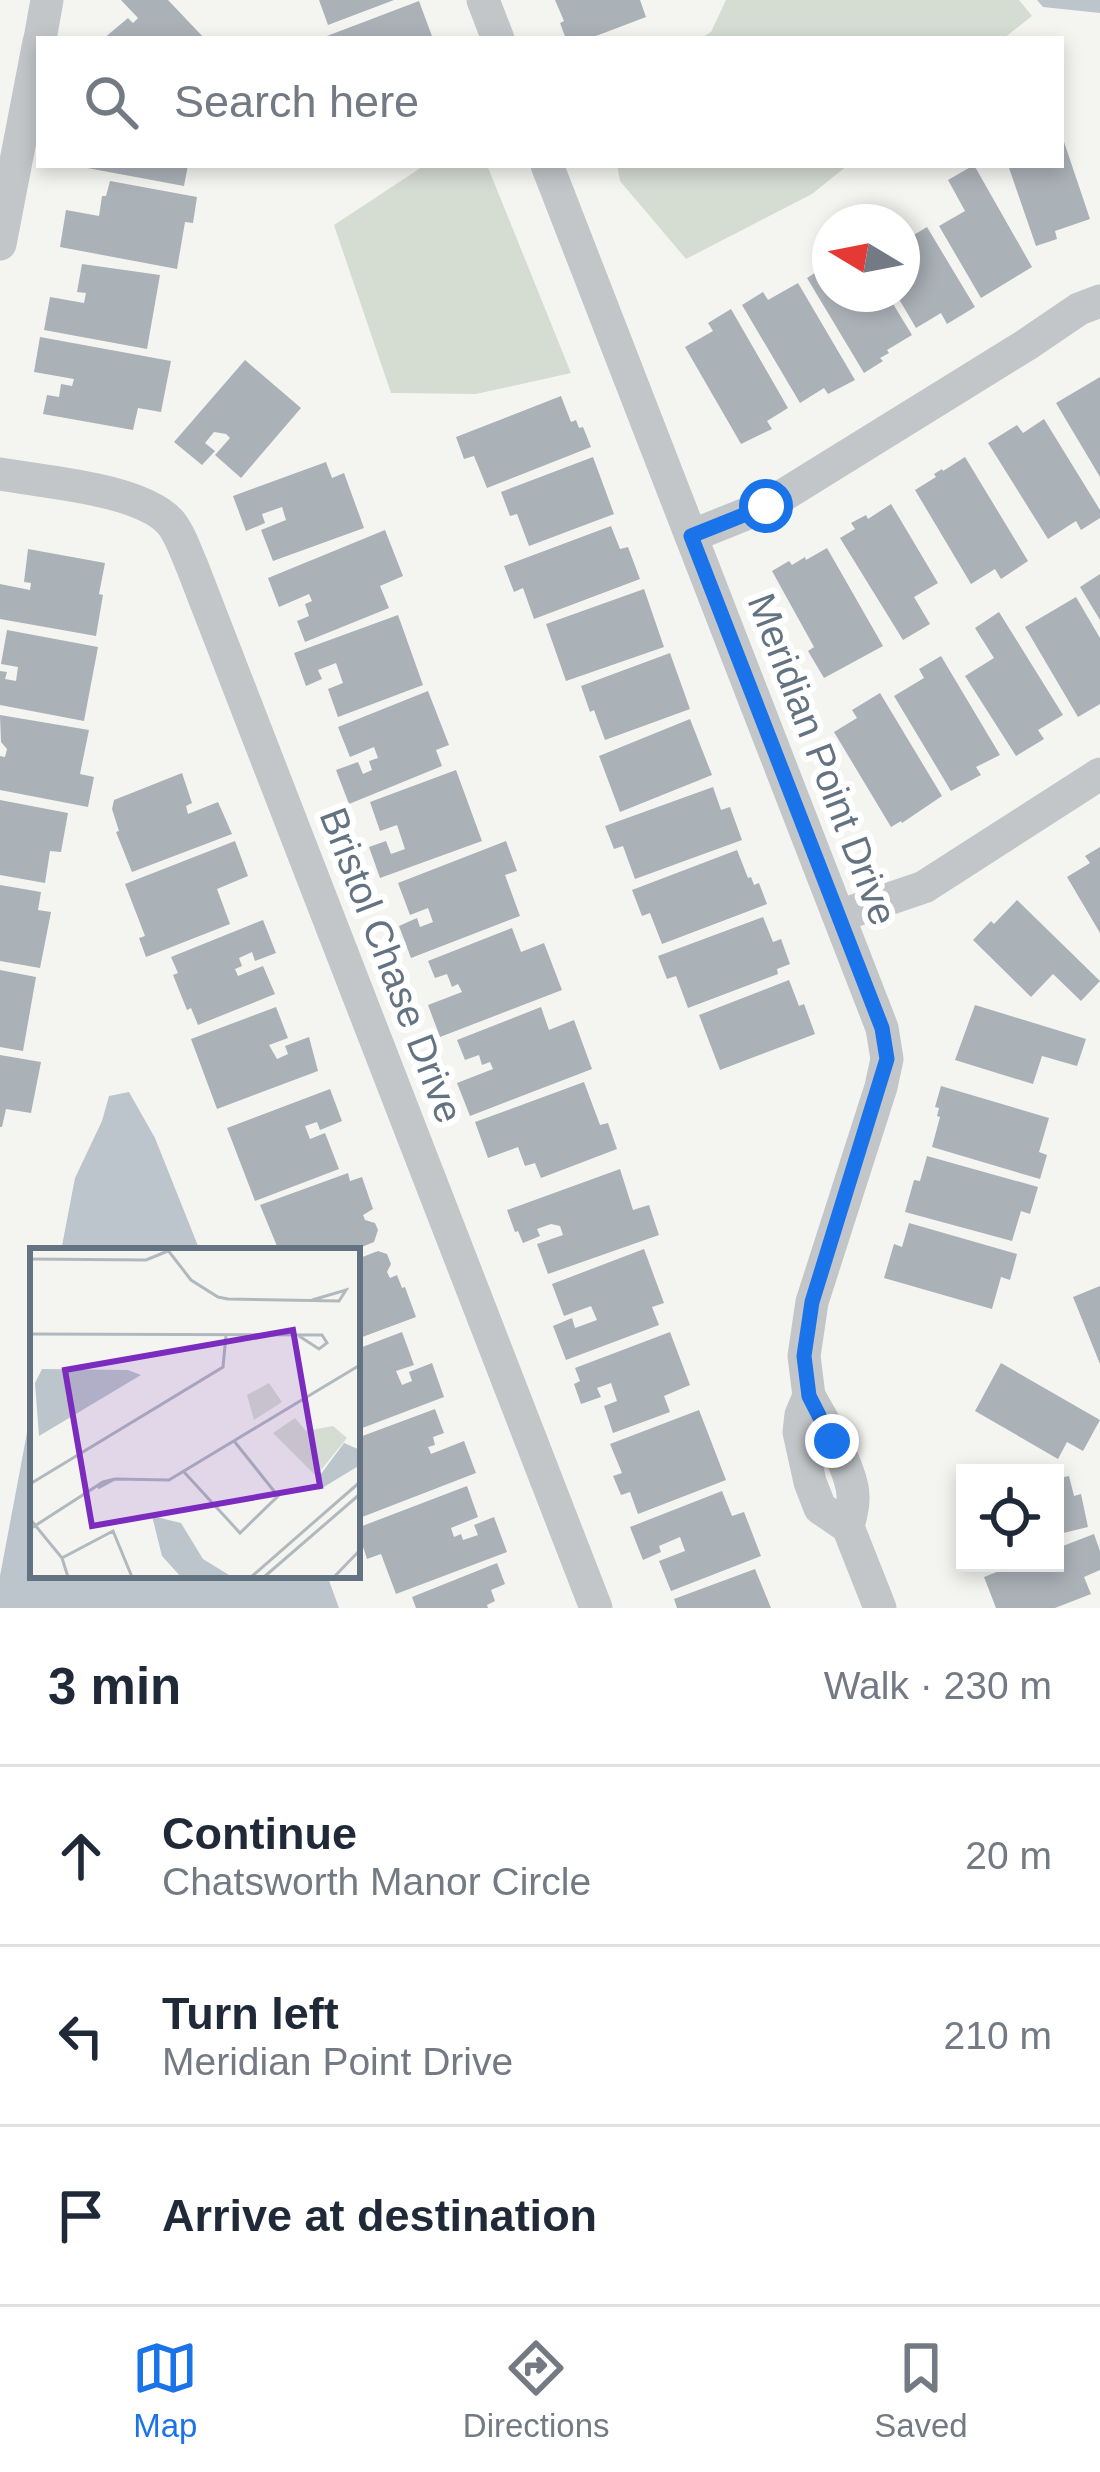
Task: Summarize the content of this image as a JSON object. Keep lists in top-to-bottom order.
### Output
{
  "streets": {
    "street": ["Meridian Point Drive", "Bristol Chase Drive"]
  },
  "north": "left",
  "page": {
    "search": "Search here",
    "heading": ["3 min", "Walk · 230 m"],
    "list": [
      ["Continue", "Chatsworth Manor Circle", "20 m"],
      ["Turn left", "Meridian Point Drive", "210 m"],
      "Arrive at destination"
    ],
    "nav": ["Map", "Directions", "Saved"]
  }
}
